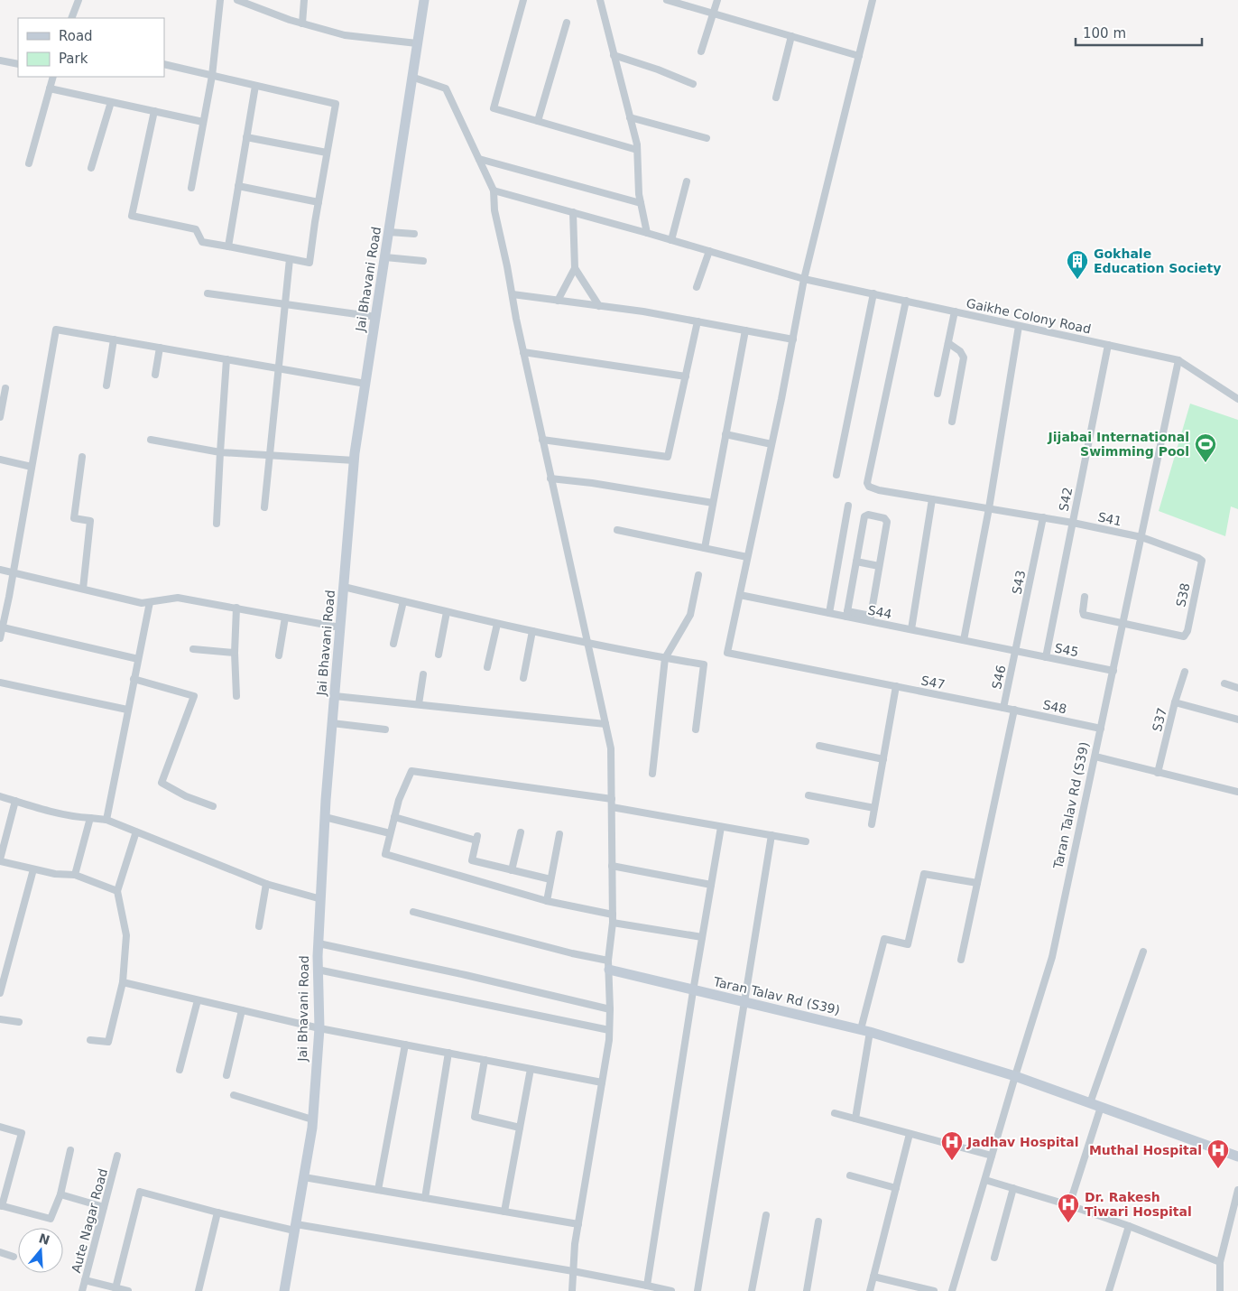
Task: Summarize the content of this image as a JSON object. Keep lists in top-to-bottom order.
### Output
{
  "streets": {
    "street": [
      "Jai Bhavani Road",
      "Gaikhe Colony Road",
      "S42",
      "S41",
      "S43",
      "S38",
      "S44",
      "S45",
      "S46",
      "S47",
      "S48",
      "S37",
      "Taran Talav Rd (S39)",
      "Aute Nagar Road"
    ]
  },
  "crossings": [
    ["Gaikhe Colony Road", "S42"],
    ["Gaikhe Colony Road", "S41"],
    ["Gaikhe Colony Road", "Taran Talav Rd (S39)"],
    ["S42", "S41"],
    ["S42", "S45"],
    ["S41", "S43"],
    ["S41", "S38"],
    ["S41", "Taran Talav Rd (S39)"],
    ["S43", "S44"],
    ["S43", "S45"],
    ["S43", "S46"],
    ["S38", "Taran Talav Rd (S39)"],
    ["S44", "S45"],
    ["S44", "S46"],
    ["S44", "S47"],
    ["S45", "S46"],
    ["S45", "Taran Talav Rd (S39)"],
    ["S46", "S47"],
    ["S46", "S48"],
    ["S47", "S48"],
    ["S48", "Taran Talav Rd (S39)"]
  ],
  "places": {
    "building": ["Gokhale Education Society"],
    "sports": ["Jijabai International Swimming Pool"],
    "hospital": ["Jadhav Hospital", "Muthal Hospital", "Dr. Rakesh Tiwari Hospital"]
  },
  "legend": ["Road", "Park"],
  "scale_bar": "100 m",
  "north": "top"
}
